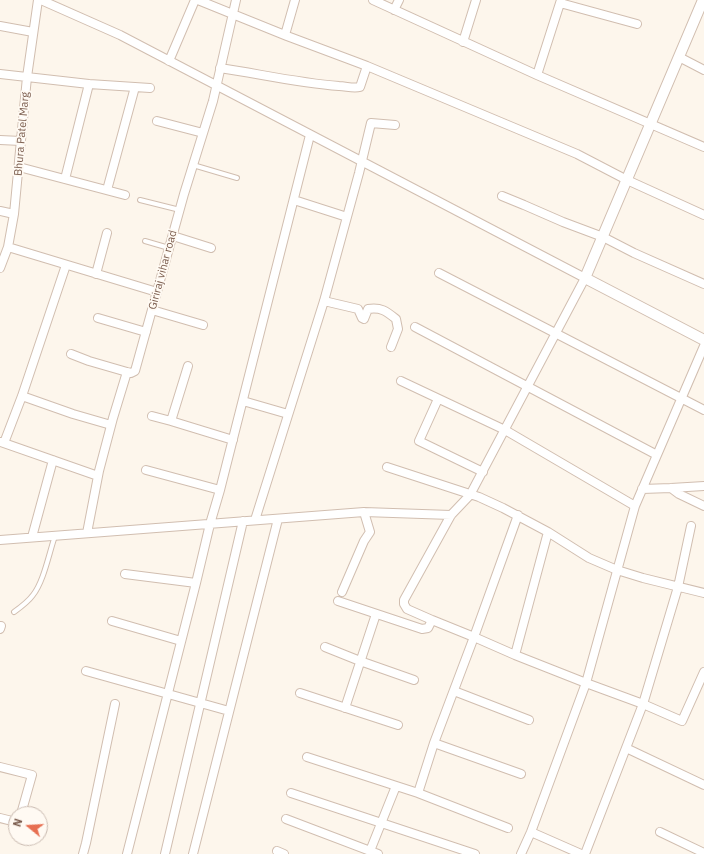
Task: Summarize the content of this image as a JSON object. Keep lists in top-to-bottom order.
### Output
{
  "streets": {
    "street": ["Bhura Patel Marg", "Giriraj vihar road"]
  },
  "north": "left"
}
